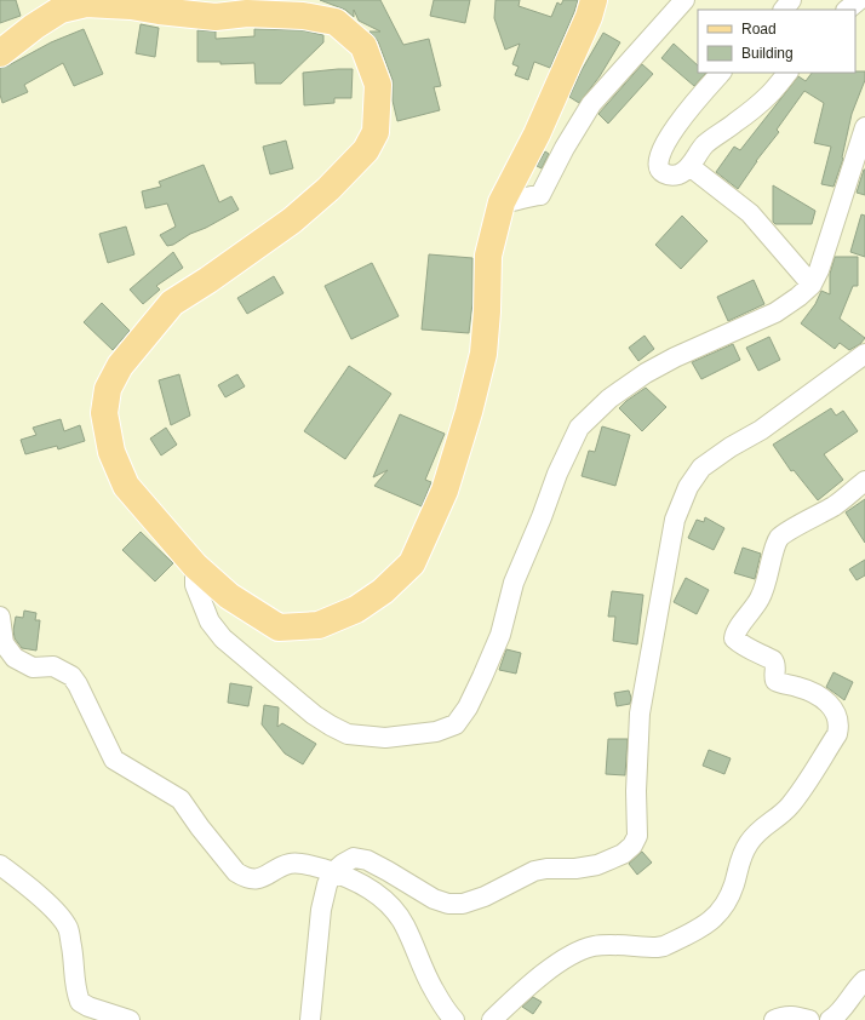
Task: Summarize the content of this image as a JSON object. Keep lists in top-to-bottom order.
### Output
{
  "legend": ["Road", "Building"]
}
